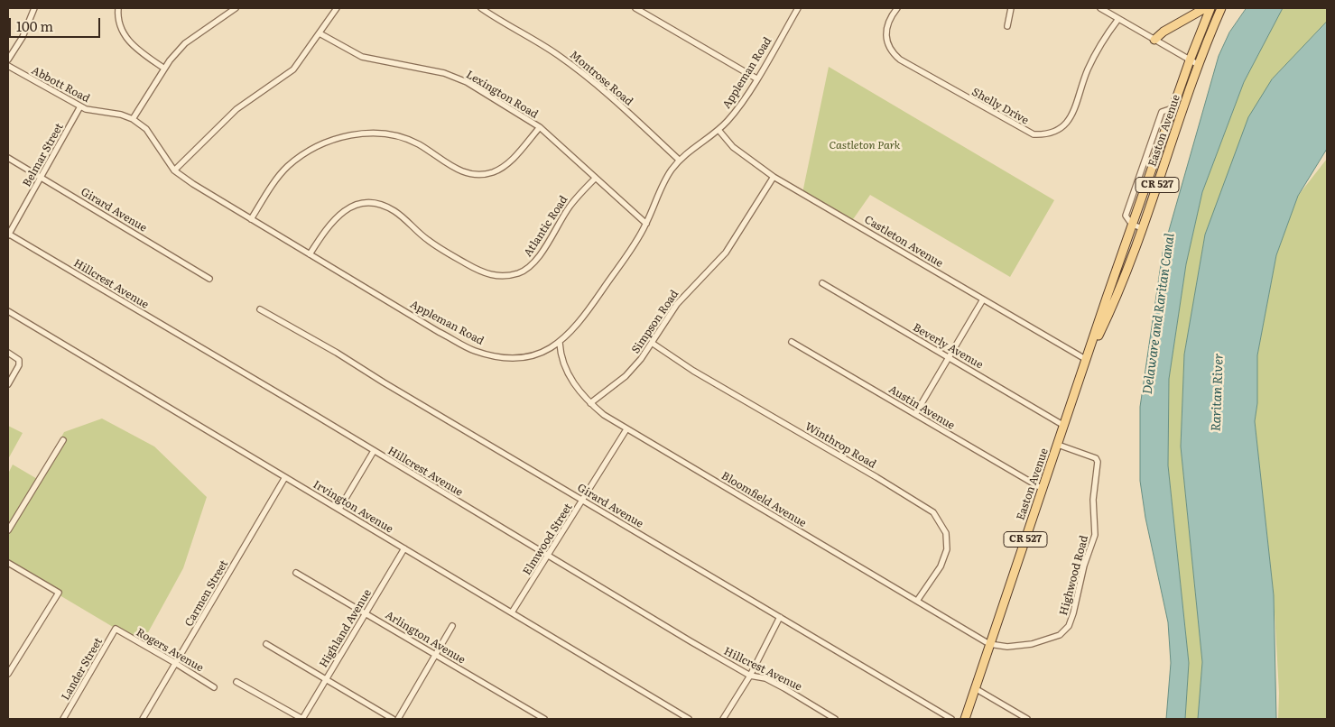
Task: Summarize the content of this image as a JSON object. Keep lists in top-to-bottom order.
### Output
{
  "streets": {
    "main road": ["Easton Avenue", "CR 527"],
    "street": [
      "Appleman Road",
      "Montrose Road",
      "Abbott Road",
      "Lexington Road",
      "Shelly Drive",
      "Belmar Street",
      "Girard Avenue",
      "Atlantic Road",
      "Castleton Avenue",
      "Hillcrest Avenue",
      "Simpson Road",
      "Beverly Avenue",
      "Austin Avenue",
      "Winthrop Road",
      "Bloomfield Avenue",
      "Irvington Avenue",
      "Elmwood Street",
      "Highwood Road",
      "Carmen Street",
      "Highland Avenue",
      "Arlington Avenue",
      "Rogers Avenue",
      "Lander Street"
    ]
  },
  "crossings": [
    ["Appleman Road", "Montrose Road"],
    ["Appleman Road", "Abbott Road"],
    ["Appleman Road", "Lexington Road"],
    ["Appleman Road", "Atlantic Road"],
    ["Appleman Road", "Castleton Avenue"],
    ["Appleman Road", "Bloomfield Avenue"],
    ["Abbott Road", "Belmar Street"],
    ["Lexington Road", "Atlantic Road"],
    ["Easton Avenue", "Castleton Avenue"],
    ["Easton Avenue", "Beverly Avenue"],
    ["Easton Avenue", "Austin Avenue"],
    ["Easton Avenue", "Bloomfield Avenue"],
    ["Easton Avenue", "Highwood Road"],
    ["Belmar Street", "Girard Avenue"],
    ["Belmar Street", "Hillcrest Avenue"],
    ["Girard Avenue", "Elmwood Street"],
    ["Castleton Avenue", "Simpson Road"],
    ["Hillcrest Avenue", "Elmwood Street"],
    ["Simpson Road", "Winthrop Road"],
    ["Simpson Road", "Bloomfield Avenue"],
    ["Winthrop Road", "Bloomfield Avenue"],
    ["Bloomfield Avenue", "Elmwood Street"],
    ["Bloomfield Avenue", "Highwood Road"],
    ["Irvington Avenue", "Elmwood Street"],
    ["Irvington Avenue", "Carmen Street"],
    ["Irvington Avenue", "Highland Avenue"],
    ["Carmen Street", "Rogers Avenue"],
    ["Highland Avenue", "Arlington Avenue"],
    ["Rogers Avenue", "Lander Street"]
  ],
  "water": ["Delaware and Raritan Canal", "Raritan River"],
  "parks": ["Castleton Park"],
  "scale_bar": "100 m"
}
